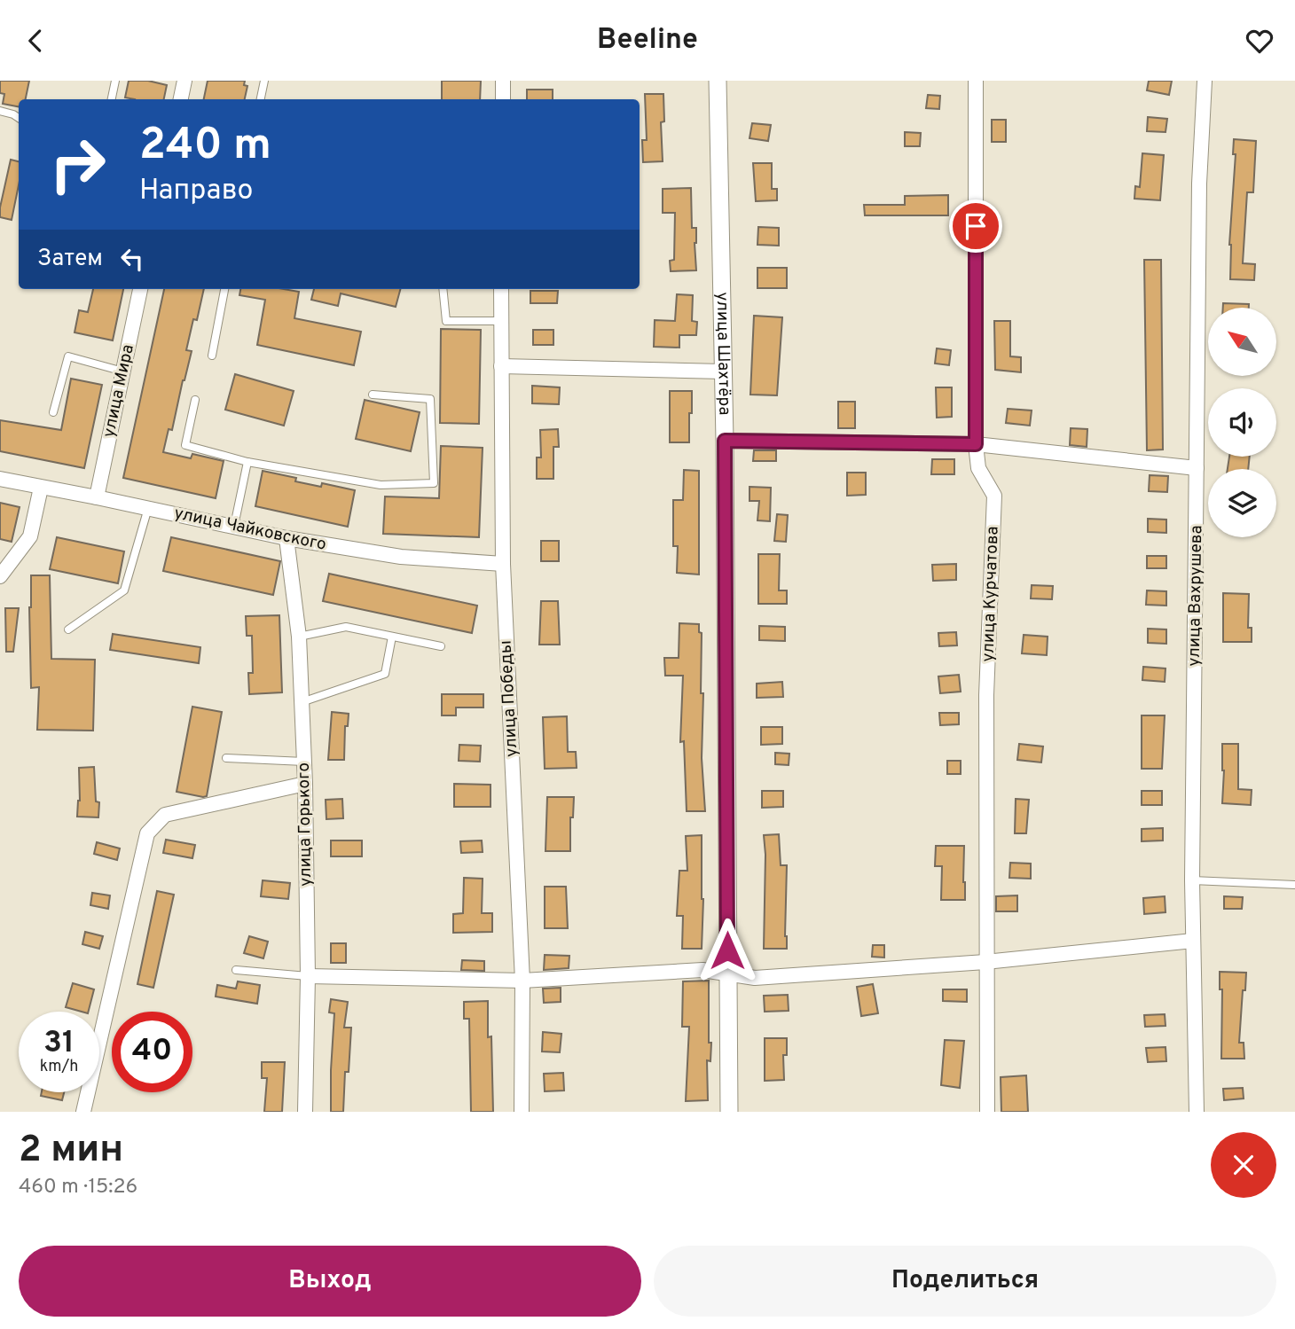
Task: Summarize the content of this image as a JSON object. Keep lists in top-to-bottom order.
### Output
{
  "streets": {
    "street": [
      "улица Шахтёра",
      "улица Мира",
      "улица Чайковского",
      "улица Курчатова",
      "улица Вахрушева",
      "улица Победы",
      "улица Горького"
    ]
  },
  "crossings": [
    ["улица Мира", "улица Чайковского"],
    ["улица Чайковского", "улица Победы"],
    ["улица Чайковского", "улица Горького"]
  ],
  "north": "top left",
  "page": {
    "header": "Beeline",
    "turn": ["240 m", "Направо"],
    "then": "Затем",
    "speed": "31 km/h",
    "limit": "40",
    "heading": ["2 мин", "460 m · 15:26"],
    "buttons": ["Выход", "Поделиться"]
  }
}
